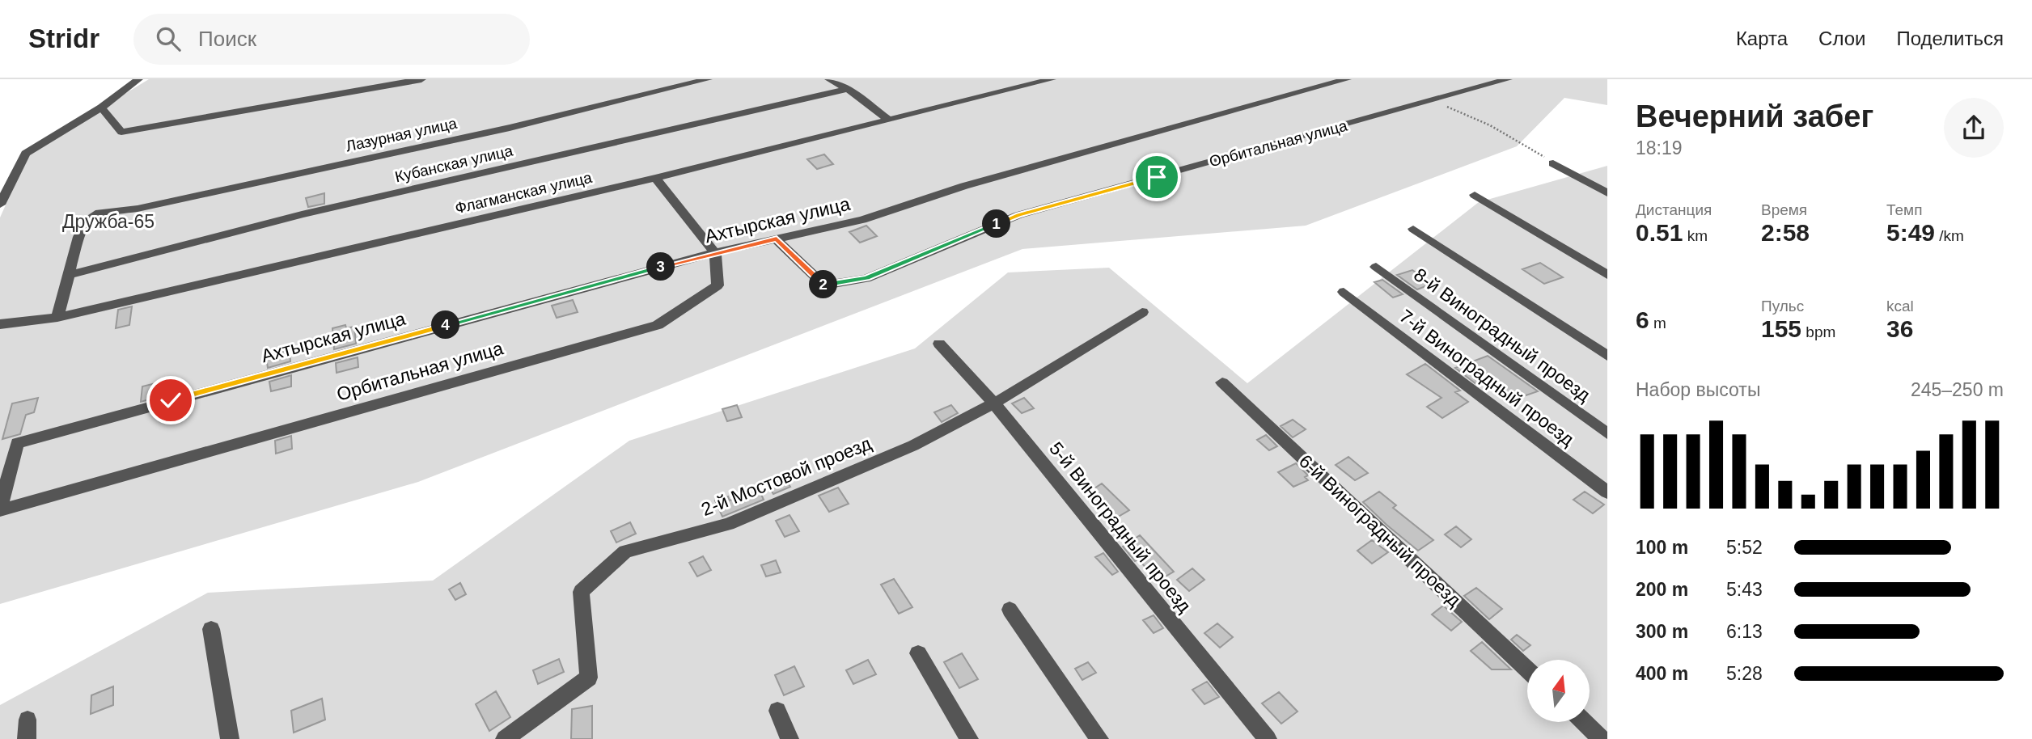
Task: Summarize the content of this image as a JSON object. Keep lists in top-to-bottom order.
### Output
{
  "streets": {
    "lane": [
      "Лазурная улица",
      "Орбитальная улица",
      "Кубанская улица",
      "Флагманская улица",
      "Ахтырская улица",
      "8-й Виноградный проезд",
      "7-й Виноградный проезд",
      "2-й Мостовой проезд",
      "5-й Виноградный проезд",
      "6-й Виноградный проезд"
    ]
  },
  "crossings": [
    ["Лазурная улица", "Кубанская улица"],
    ["Орбитальная улица", "Ахтырская улица"],
    ["2-й Мостовой проезд", "5-й Виноградный проезд"]
  ],
  "parks": ["Дружба-65"],
  "north": "top",
  "page": {
    "header": "Stridr",
    "search": "Поиск",
    "nav": ["Карта", "Слои", "Поделиться"],
    "heading": ["Вечерний забег", "18:19"],
    "stats": [
      ["Дистанция", "0.51 km"],
      ["Время", "2:58"],
      ["Темп", "5:49 /km"],
      ["6 m"],
      ["Пульс", "155 bpm"],
      ["kcal", "36"]
    ],
    "pins": [
      "1",
      "3",
      "2",
      "4"
    ],
    "chart": ["Набор высоты", "245–250 m"],
    "list": [
      {
        "name": "100 m",
        "note": "5:52"
      },
      {
        "name": "200 m",
        "note": "5:43"
      },
      {
        "name": "300 m",
        "note": "6:13"
      },
      {
        "name": "400 m",
        "note": "5:28"
      }
    ]
  }
}
